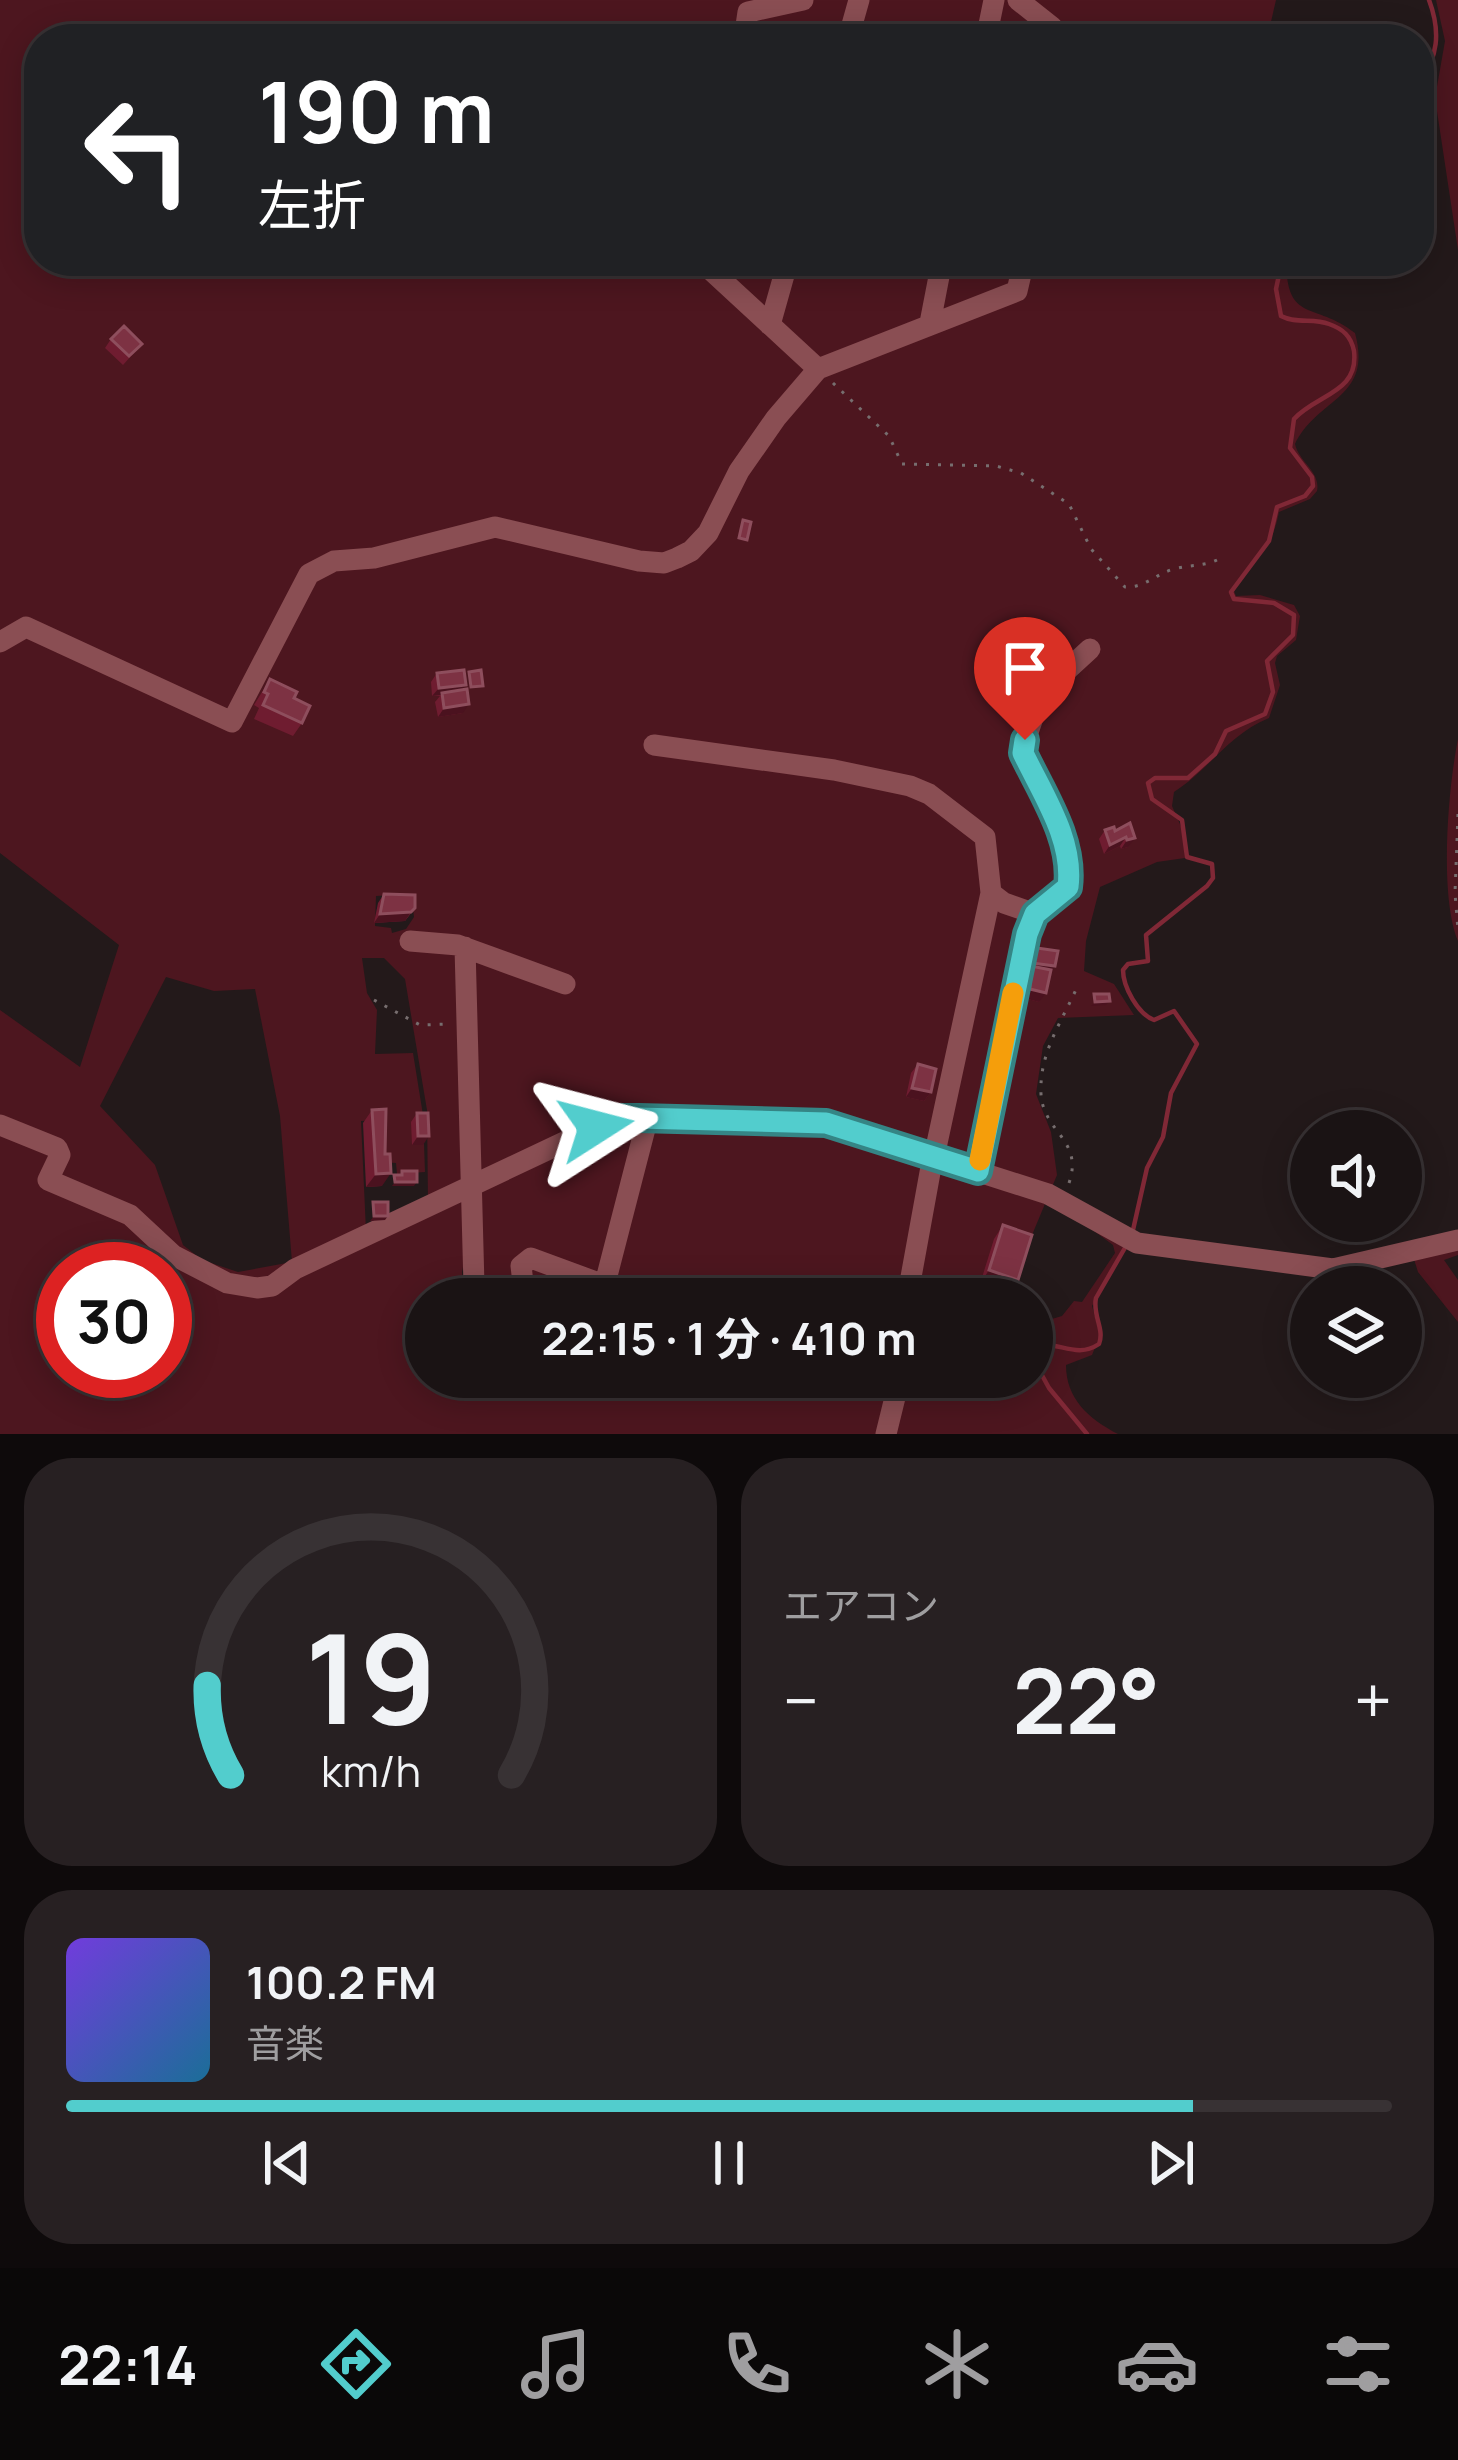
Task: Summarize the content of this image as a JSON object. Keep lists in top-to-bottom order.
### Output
{
  "page": {
    "turn": ["190 m", "左折"],
    "limit": "30",
    "trip": "22:15 · 1 分 · 410 m",
    "tile": "エアコン",
    "heat": ["−", "22°", "+"],
    "song": ["100.2 FM", "音楽"],
    "tabs": "22:14",
    "gauge": ["19", "km/h"]
  }
}
